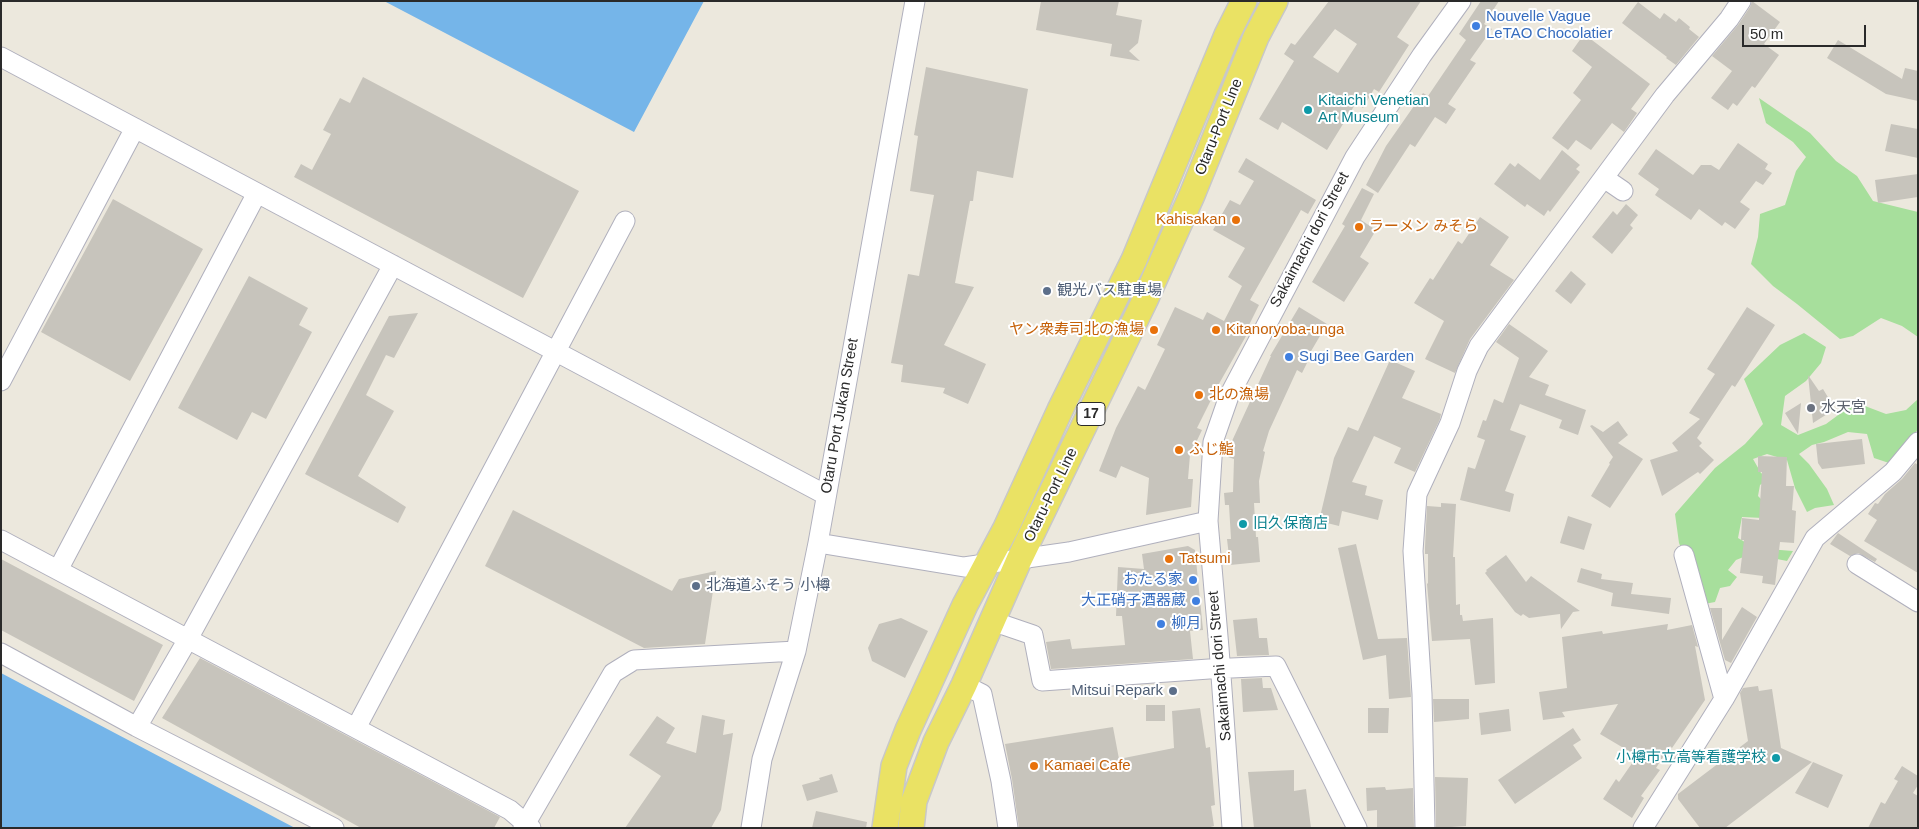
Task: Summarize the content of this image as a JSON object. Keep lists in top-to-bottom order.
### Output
{
  "streets": {
    "main road": ["Otaru-Port Line", "17"],
    "street": ["Sakaimachi dori Street", "Otaru Port Jukan Street"]
  },
  "places": [
    "Nouvelle Vague LeTAO Chocolatier",
    "Kitaichi Venetian Art Museum",
    "Kahisakan",
    "ラーメン みそら",
    "観光バス駐車場",
    "ヤン衆寿司北の漁場",
    "Kitanoryoba-unga",
    "Sugi Bee Garden",
    "北の漁場",
    "水天宮",
    "ふじ鮨",
    "旧久保商店",
    "Tatsumi",
    "おたる家",
    "北海道ふそう 小樽",
    "大正硝子酒器蔵",
    "柳月",
    "Mitsui Repark",
    "小樽市立高等看護学校",
    "Kamaei Cafe"
  ],
  "scale_bar": "50 m"
}
